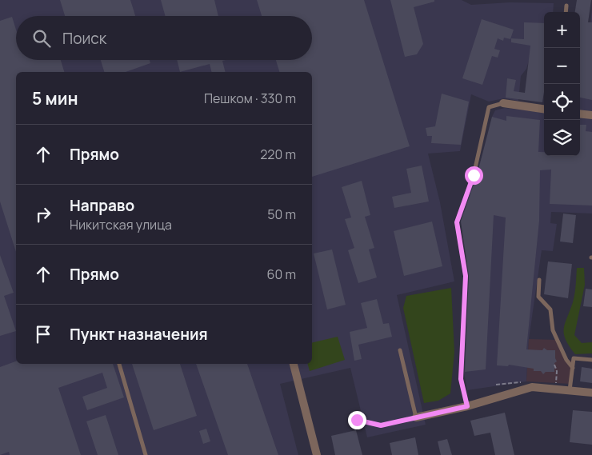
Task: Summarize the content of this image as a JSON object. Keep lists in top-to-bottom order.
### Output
{
  "page": {
    "map_buttons": ["+", "−"],
    "search": "Поиск",
    "heading": ["5 мин", "Пешком · 330 m"],
    "list": [
      ["Прямо", "220 m"],
      ["Направо", "Никитская улица", "50 m"],
      ["Прямо", "60 m"],
      "Пункт назначения"
    ]
  }
}
